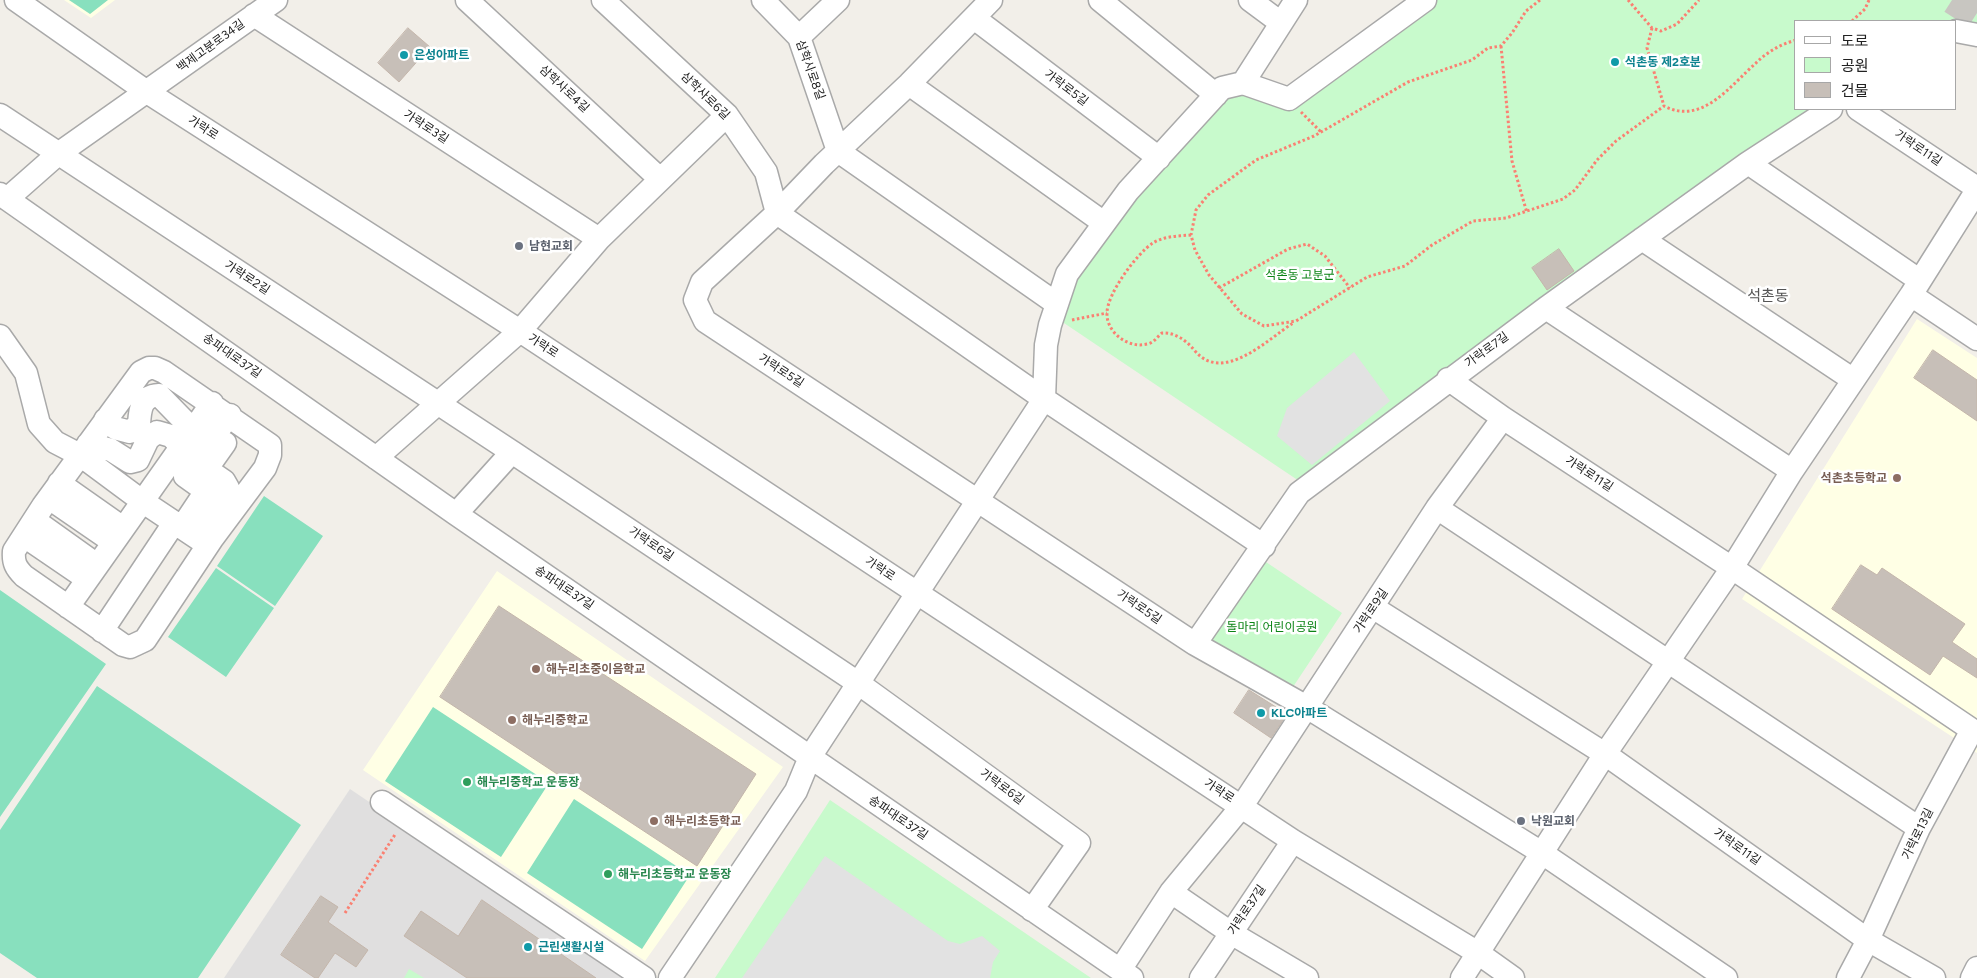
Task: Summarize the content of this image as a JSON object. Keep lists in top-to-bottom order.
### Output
{
  "streets": {
    "street": [
      "백제고분로34길",
      "삼학사로8길",
      "가락로5길",
      "삼학사로4길",
      "삼학사로6길",
      "가락로3길",
      "가락로",
      "가락로11길",
      "가락로2길",
      "가락로7길",
      "송파대로37길",
      "가락로6길",
      "가락로9길",
      "가락로13길",
      "가락로37길"
    ]
  },
  "crossings": [
    ["백제고분로34길", "가락로3길"],
    ["백제고분로34길", "가락로"],
    ["삼학사로8길", "가락로5길"],
    ["가락로5길", "삼학사로6길"],
    ["가락로5길", "가락로7길"],
    ["가락로5길", "가락로9길"],
    ["가락로", "가락로11길"],
    ["가락로", "가락로2길"],
    ["가락로", "송파대로37길"],
    ["가락로", "가락로9길"],
    ["가락로", "가락로37길"],
    ["가락로11길", "가락로7길"],
    ["가락로11길", "가락로9길"],
    ["가락로11길", "가락로13길"],
    ["가락로2길", "가락로6길"],
    ["송파대로37길", "가락로6길"]
  ],
  "districts": ["석촌동"],
  "parks": ["석촌동 고분군", "돌마리 어린이공원"],
  "places": [
    "은성아파트",
    "석촌동 제2호분",
    "남현교회",
    "석촌초등학교",
    "해누리초중이음학교",
    "KLC아파트",
    "해누리중학교",
    "해누리중학교 운동장",
    "해누리초등학교",
    "낙원교회",
    "해누리초등학교 운동장",
    "근린생활시설"
  ],
  "legend": ["도로", "공원", "건물"]
}
